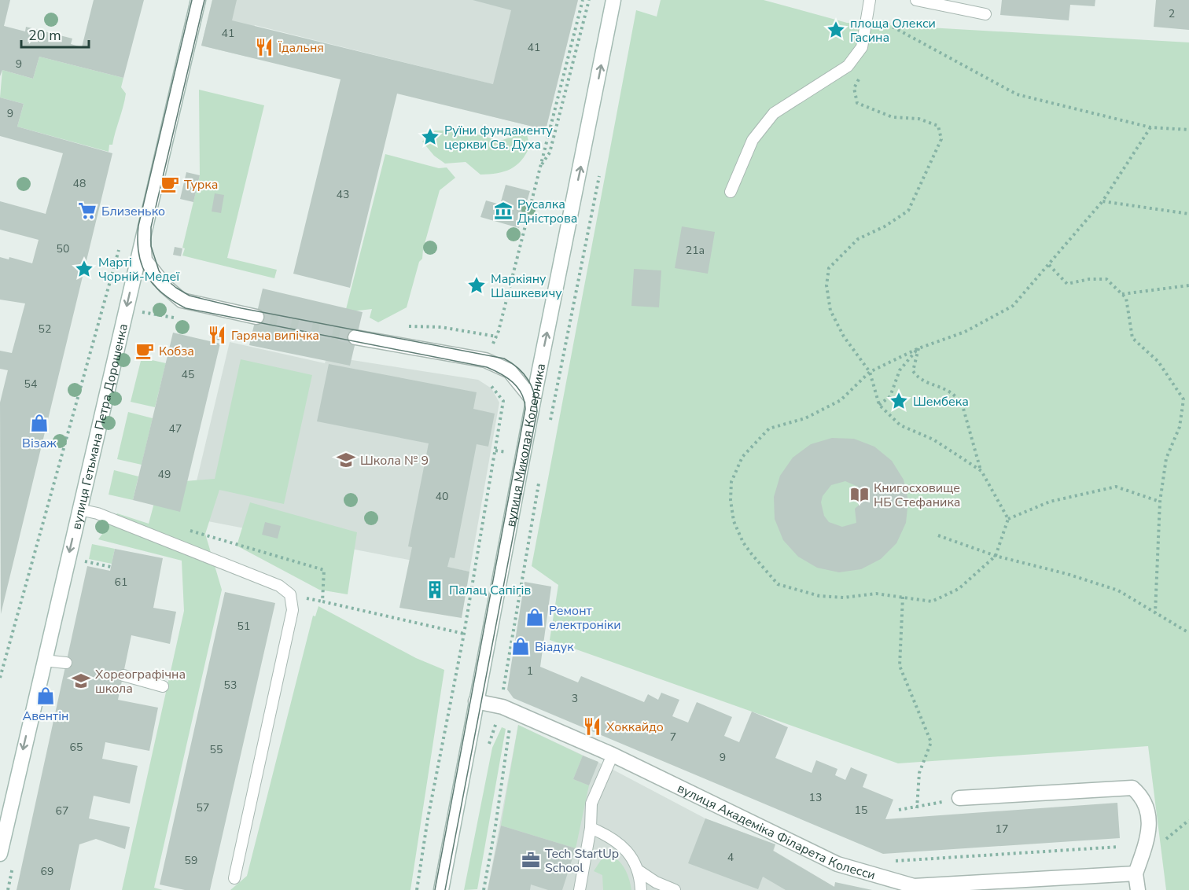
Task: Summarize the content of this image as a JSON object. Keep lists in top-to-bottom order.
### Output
{
  "streets": {
    "main road": ["вулиця Гетьмана Петра Дорошенка", "вулиця Миколая Коперника", "вулиця Академіка Філарета Колесси"]
  },
  "crossings": [
    ["вулиця Миколая Коперника", "вулиця Академіка Філарета Колесси"]
  ],
  "one_way": ["вулиця Гетьмана Петра Дорошенка", "вулиця Миколая Коперника"],
  "places": {
    "place": [
      "площа Олекси Гасина",
      "Руїни фундаменту церкви Св. Духа",
      "Марті Чорній-Медеї",
      "Маркіяну Шашкевичу",
      "Шембека"
    ],
    "restaurant": ["Їдальня", "Гаряча випічка", "Хоккайдо"],
    "cafe": ["Турка", "Кобза"],
    "supermarket": ["Близенько"],
    "museum": ["Русалка Дністрова"],
    "shop": [
      "Візаж",
      "Ремонт електроніки",
      "Віадук",
      "Авентін"
    ],
    "school or university": ["Школа № 9", "Хореографічна школа"],
    "library": ["Книгосховище НБ Стефаника"],
    "building": ["Палац Сапігів"],
    "office": ["Tech StartUp School"]
  },
  "house_numbers": [
    "2",
    "41",
    "41",
    "9",
    "9",
    "48",
    "43",
    "50",
    "21а",
    "52",
    "45",
    "54",
    "47",
    "49",
    "40",
    "61",
    "51",
    "1",
    "53",
    "3",
    "7",
    "65",
    "55",
    "9",
    "13",
    "57",
    "15",
    "67",
    "17",
    "4",
    "59",
    "69"
  ],
  "scale_bar": "20 m"
}
